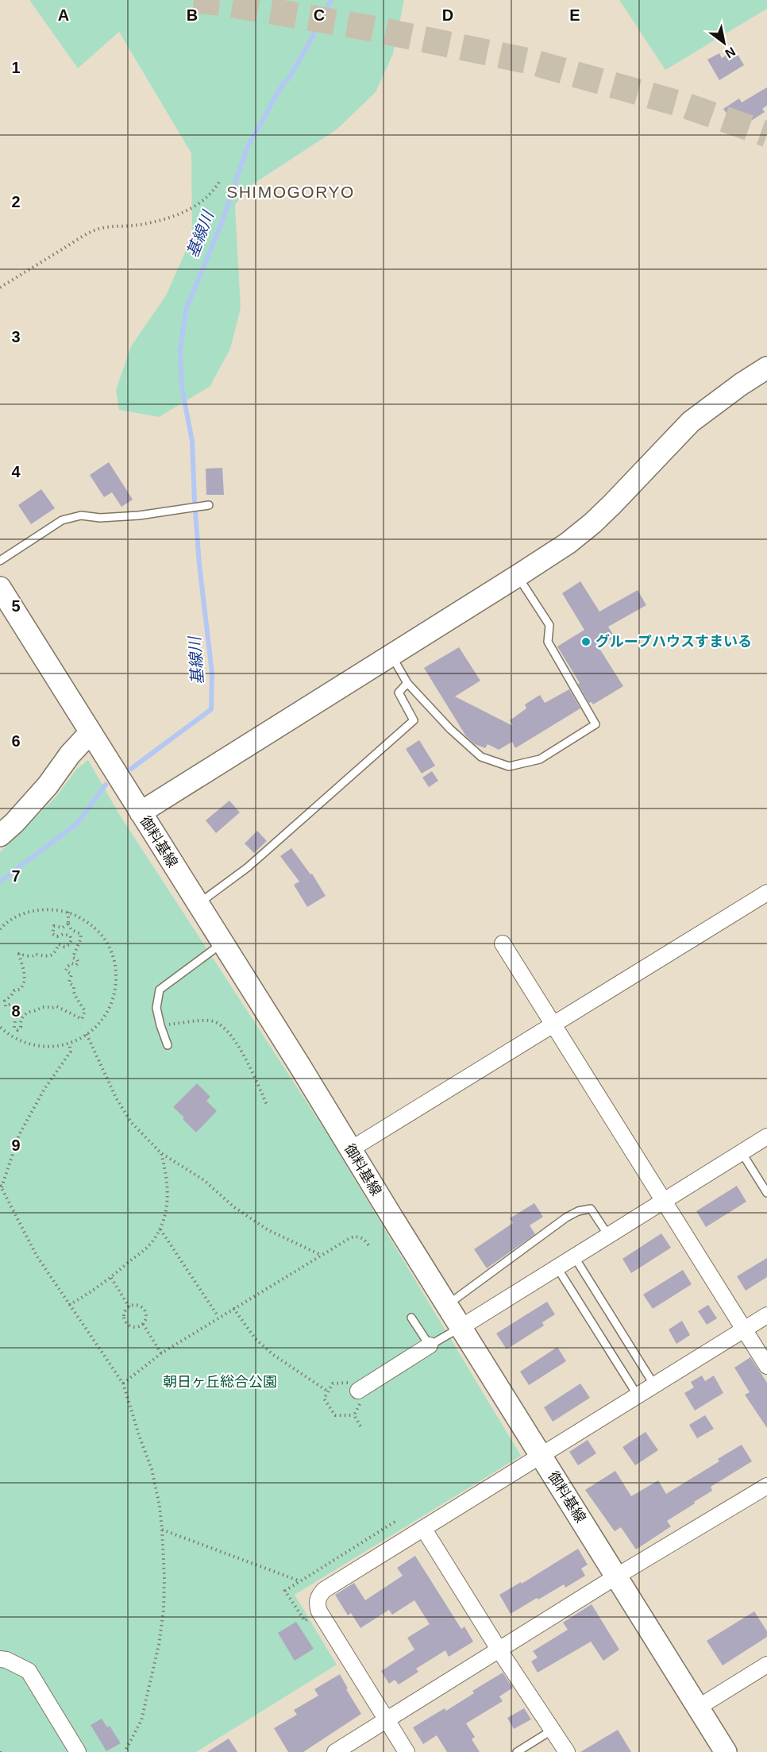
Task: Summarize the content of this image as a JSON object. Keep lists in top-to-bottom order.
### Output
{
  "streets": {
    "street": ["御料基線"]
  },
  "districts": ["SHIMOGORYO"],
  "water": ["基線川"],
  "parks": ["朝日ヶ丘総合公園"],
  "places": ["グループハウスすまいる"],
  "north": "bottom right",
  "grid": {
    "columns": [
      "A",
      "B",
      "C",
      "D",
      "E"
    ],
    "rows": [
      "1",
      "2",
      "3",
      "4",
      "5",
      "6",
      "7",
      "8",
      "9"
    ]
  }
}
